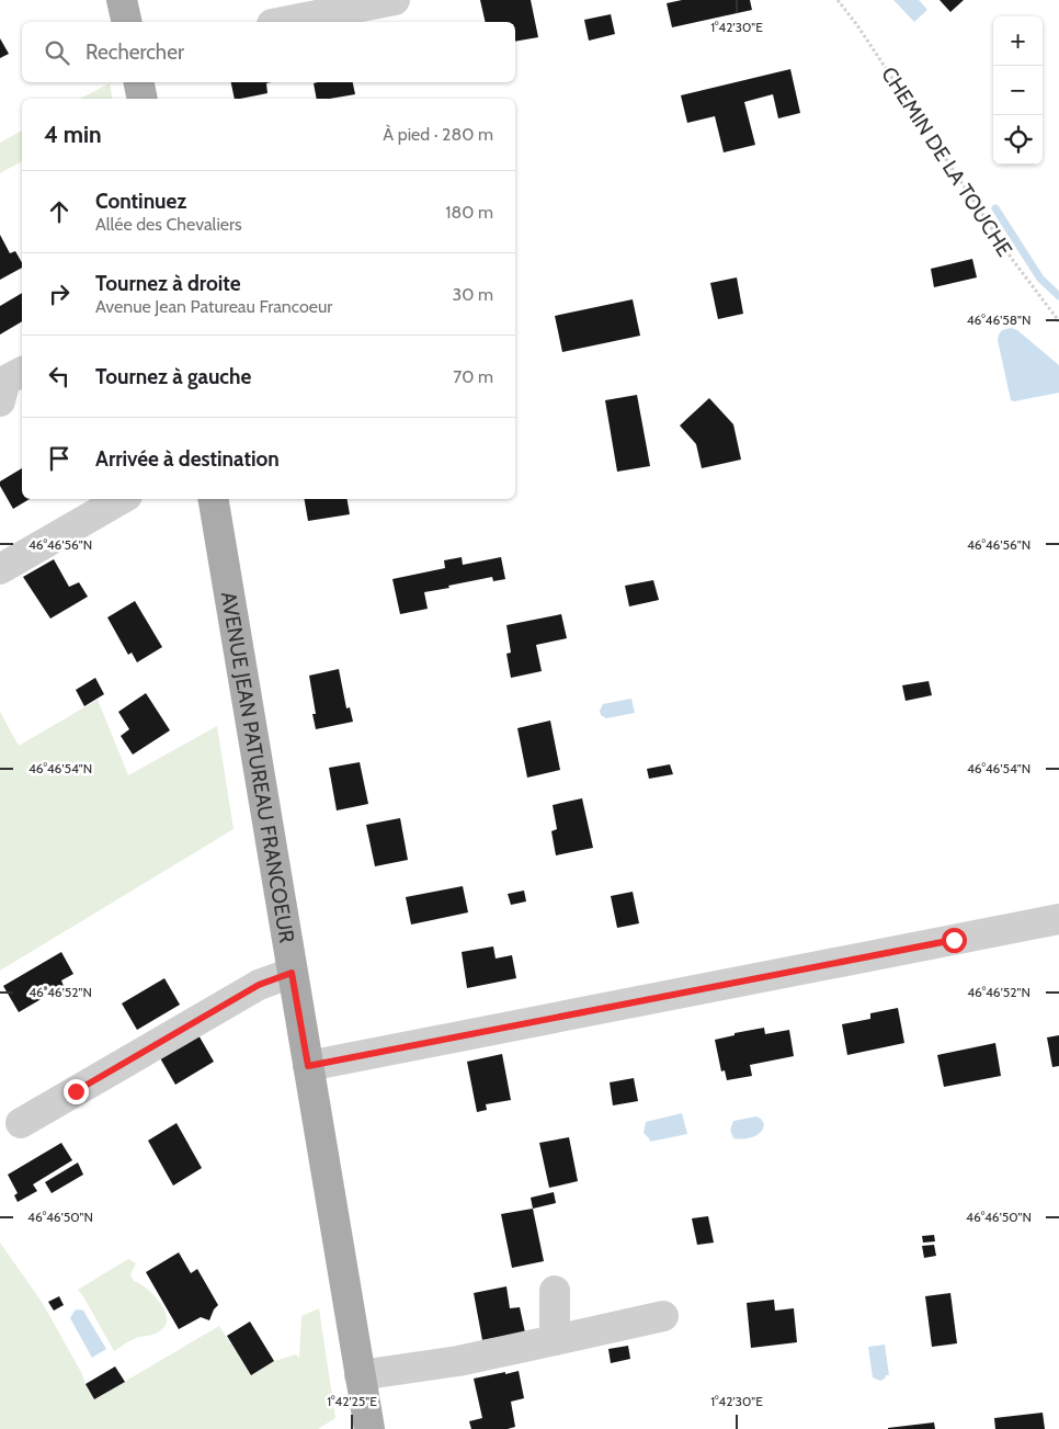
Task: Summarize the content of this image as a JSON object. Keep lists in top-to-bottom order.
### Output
{
  "streets": {
    "main road": ["AVENUE JEAN PATUREAU FRANCOEUR"],
    "path": ["CHEMIN DE LA TOUCHE"]
  },
  "page": {
    "map_buttons": ["+", "−"],
    "search": "Rechercher",
    "heading": ["4 min", "À pied · 280 m"],
    "list": [
      ["Continuez", "Allée des Chevaliers", "180 m"],
      ["Tournez à droite", "Avenue Jean Patureau Francoeur", "30 m"],
      ["Tournez à gauche", "70 m"],
      "Arrivée à destination"
    ]
  },
  "coordinates": [
    "1°42'30\"E",
    "46°46'58\"N",
    "46°46'56\"N",
    "46°46'54\"N",
    "46°46'52\"N",
    "46°46'50\"N",
    "1°42'25\"E"
  ]
}
